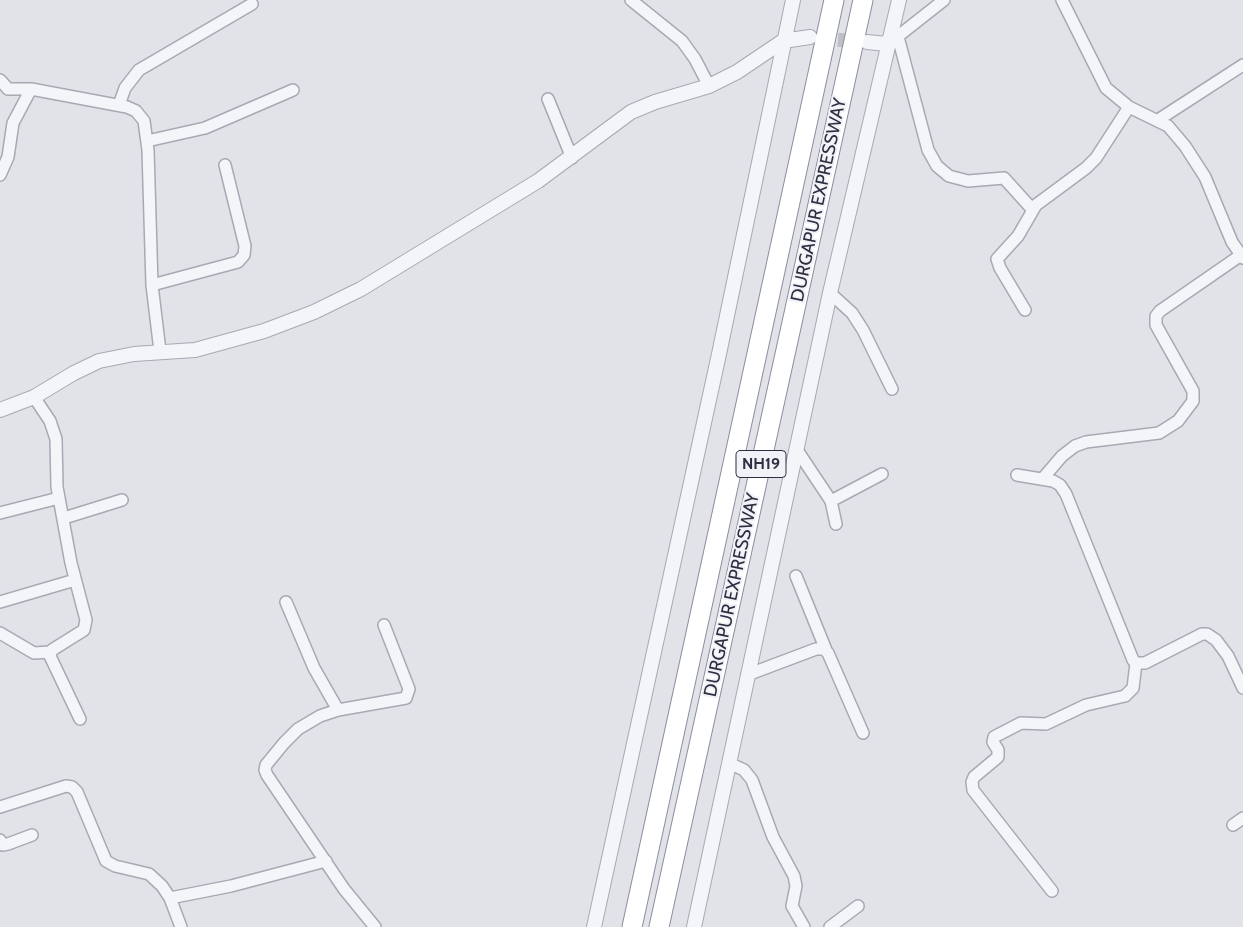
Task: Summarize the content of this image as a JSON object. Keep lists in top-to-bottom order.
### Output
{
  "streets": {
    "highway": ["DURGAPUR EXPRESSWAY", "NH19"]
  }
}
